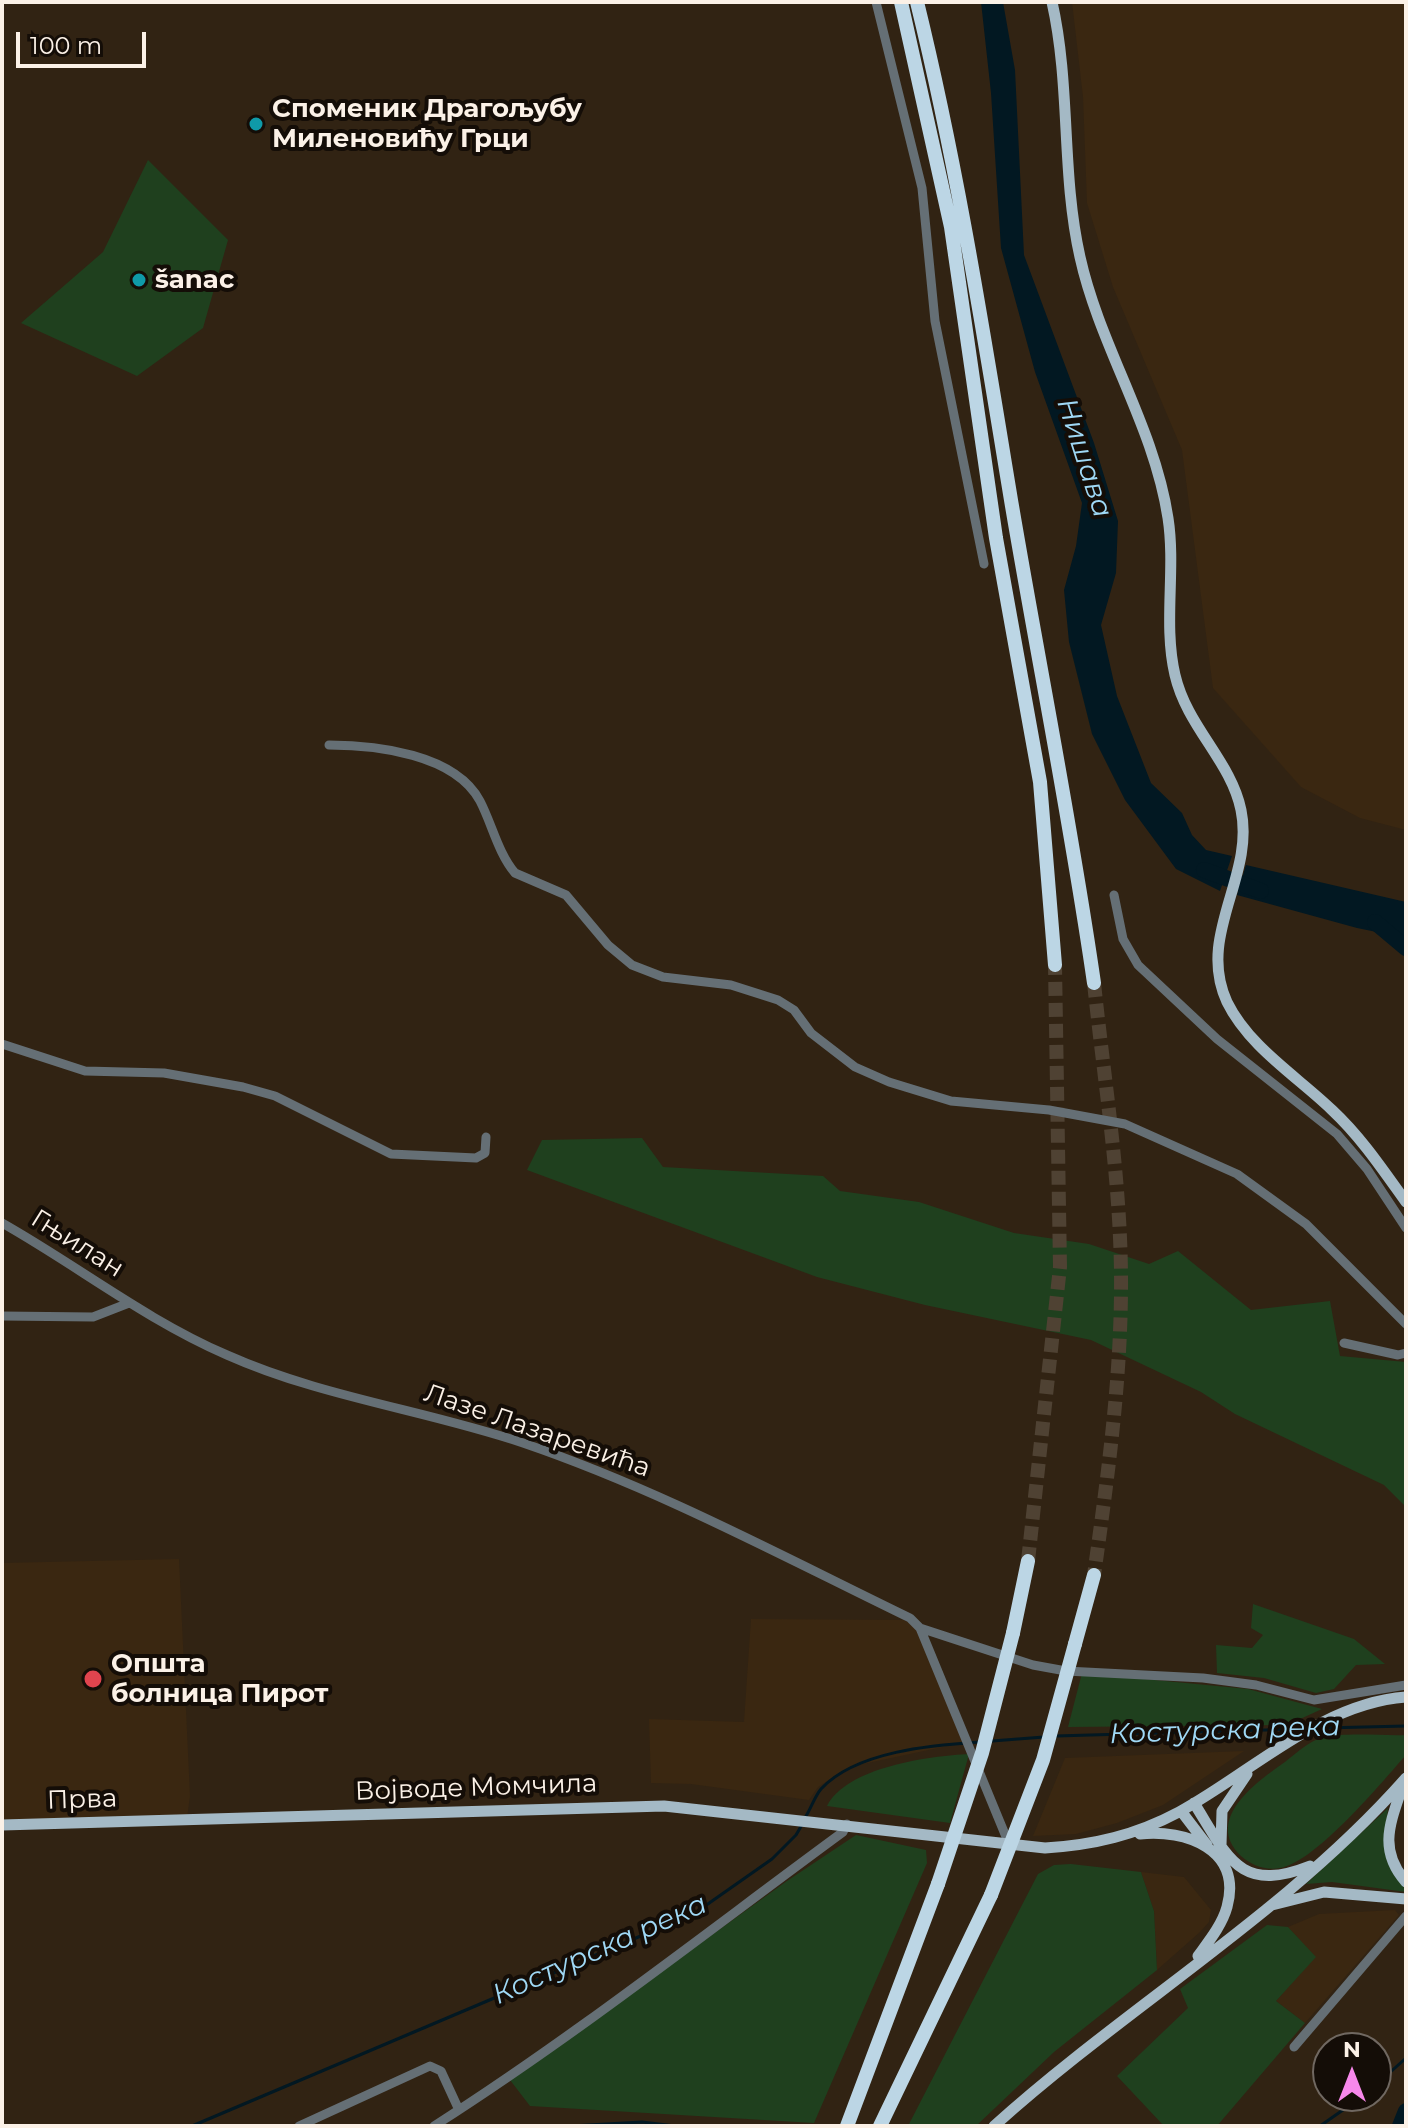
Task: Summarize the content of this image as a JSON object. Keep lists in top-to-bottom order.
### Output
{
  "streets": {
    "main road": ["Војводе Момчила", "Прва"],
    "street": ["Гњилан", "Лазе Лазаревића"]
  },
  "crossings": [
    ["Гњилан", "Лазе Лазаревића"],
    ["Војводе Момчила", "Прва"]
  ],
  "water": ["Нишава", "Костурска река"],
  "places": ["Споменик Драгољубу Миленовићу Грци", "šanac", "Општа болница Пирот"],
  "scale_bar": "100 m",
  "north": "top"
}
